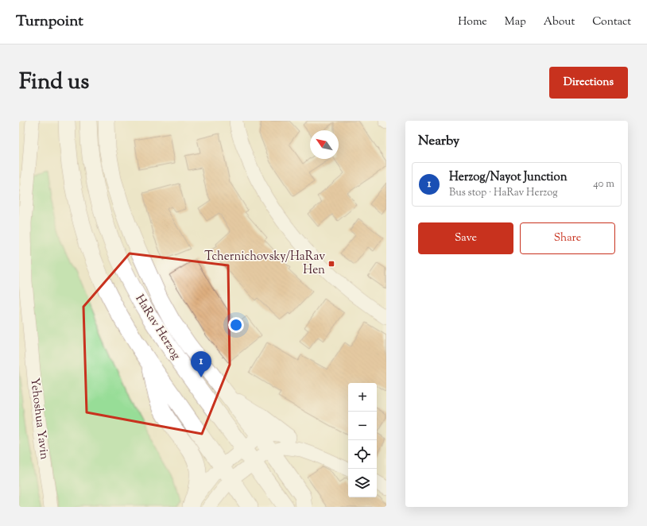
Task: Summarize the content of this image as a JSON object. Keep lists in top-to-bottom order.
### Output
{
  "streets": {
    "main road": ["HaRav Herzog"],
    "street": ["Yehoshua Yavin"]
  },
  "places": {
    "transit": ["Tchernichovsky/HaRav Hen"]
  },
  "north": "top left",
  "page": {
    "header": "Turnpoint",
    "nav": [
      "Home",
      "Map",
      "About",
      "Contact"
    ],
    "title": "Find us",
    "buttons": [
      "Directions",
      ["Save", "Share"]
    ],
    "heading": "Nearby",
    "list": [
      {
        "mark": "1",
        "name": "Herzog/Nayot Junction",
        "note": "Bus stop · HaRav Herzog",
        "value": "40 m"
      }
    ],
    "pins": "1",
    "map_buttons": ["+", "−"]
  }
}
